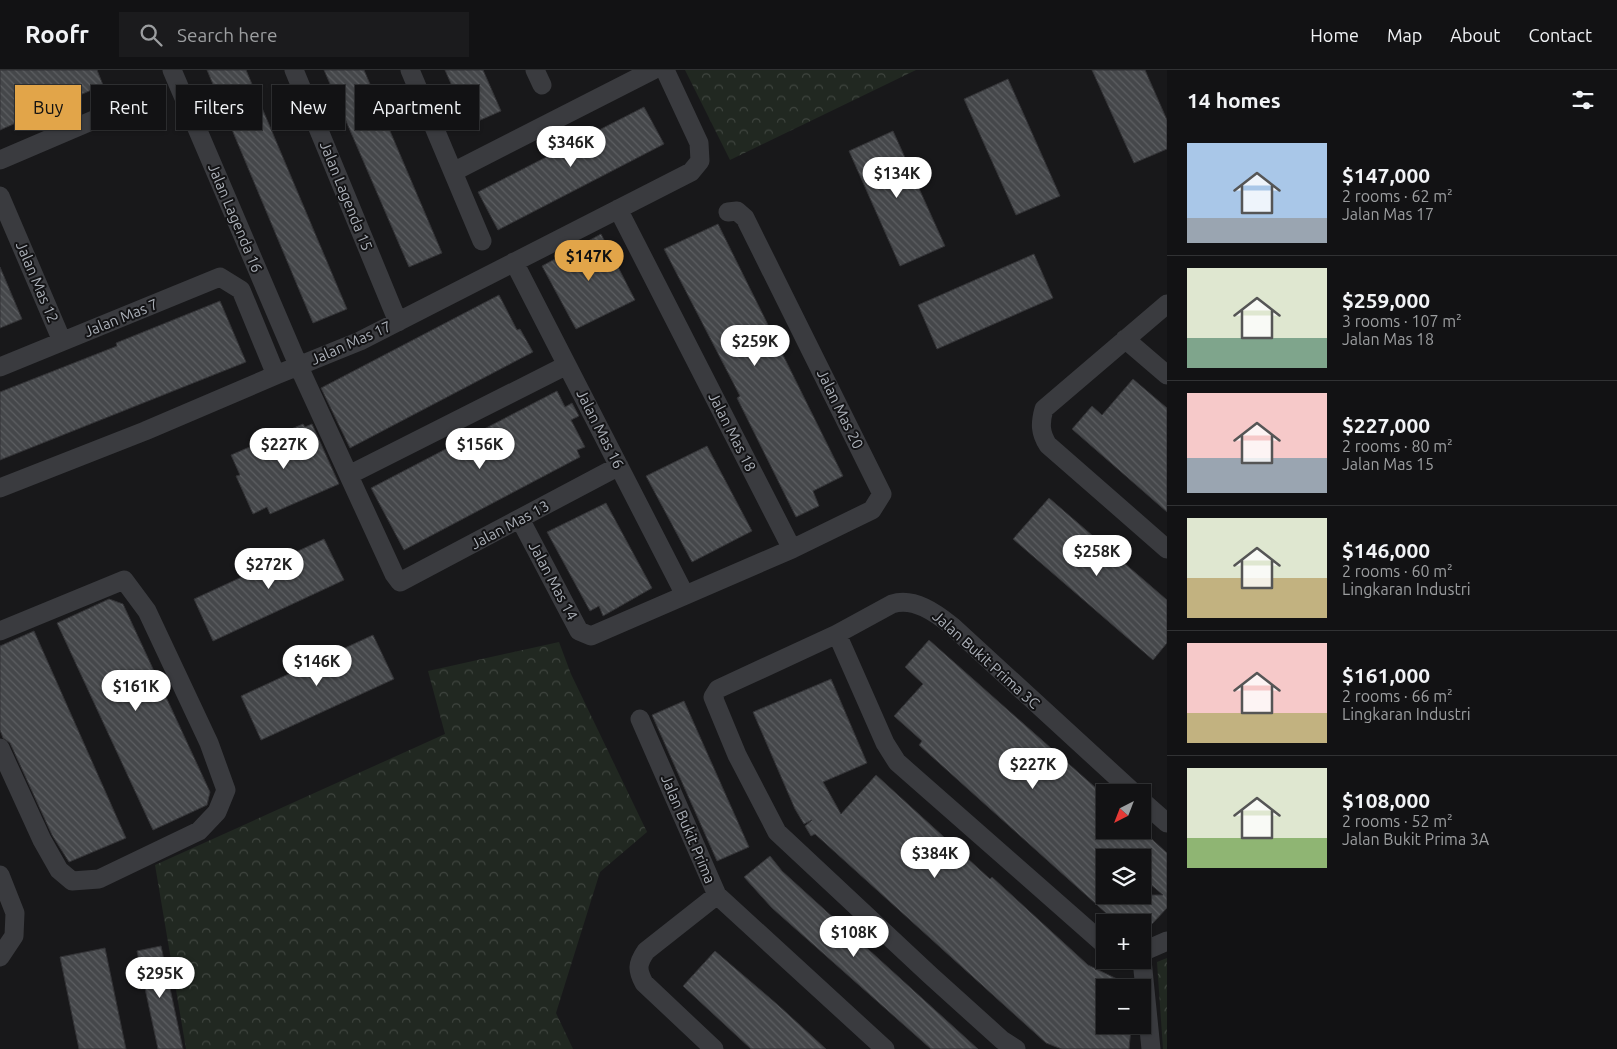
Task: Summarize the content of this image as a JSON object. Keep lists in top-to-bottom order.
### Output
{
  "streets": {
    "street": [
      "Jalan Lagenda 15",
      "Jalan Lagenda 16",
      "Jalan Mas 12",
      "Jalan Mas 7",
      "Jalan Mas 17",
      "Jalan Mas 20",
      "Jalan Mas 16",
      "Jalan Mas 18",
      "Jalan Mas 13",
      "Jalan Mas 14",
      "Jalan Bukit Prima 3C",
      "Jalan Bukit Prima"
    ]
  },
  "crossings": [
    ["Jalan Lagenda 15", "Jalan Mas 17"],
    ["Jalan Lagenda 16", "Jalan Mas 17"],
    ["Jalan Lagenda 16", "Jalan Mas 13"],
    ["Jalan Mas 12", "Jalan Mas 7"],
    ["Jalan Mas 7", "Jalan Mas 17"],
    ["Jalan Mas 17", "Jalan Mas 16"],
    ["Jalan Mas 17", "Jalan Mas 18"],
    ["Jalan Mas 20", "Jalan Mas 18"],
    ["Jalan Mas 16", "Jalan Mas 13"],
    ["Jalan Mas 16", "Jalan Mas 14"],
    ["Jalan Mas 13", "Jalan Mas 14"]
  ],
  "north": "bottom left",
  "page": {
    "header": "Roofr",
    "search": "Search here",
    "nav": [
      "Home",
      "Map",
      "About",
      "Contact"
    ],
    "heading": "14 homes",
    "chip": [
      "Buy",
      "Rent",
      "Filters",
      "New",
      "Apartment"
    ],
    "price": [
      "$346K",
      "$134K",
      "$147K",
      "$259K",
      "$227K",
      "$156K",
      "$258K",
      "$272K",
      "$146K",
      "$161K",
      "$227K",
      "$384K",
      "$108K",
      "$295K"
    ],
    "list": [
      {
        "name": "$147,000",
        "note": "2 rooms · 62 m² · Jalan Mas 17"
      },
      {
        "name": "$259,000",
        "note": "3 rooms · 107 m² · Jalan Mas 18"
      },
      {
        "name": "$227,000",
        "note": "2 rooms · 80 m² · Jalan Mas 15"
      },
      {
        "name": "$146,000",
        "note": "2 rooms · 60 m² · Lingkaran Industri"
      },
      {
        "name": "$161,000",
        "note": "2 rooms · 66 m² · Lingkaran Industri"
      },
      {
        "name": "$108,000",
        "note": "2 rooms · 52 m² · Jalan Bukit Prima 3A"
      }
    ],
    "map_buttons": ["+", "−"]
  }
}
